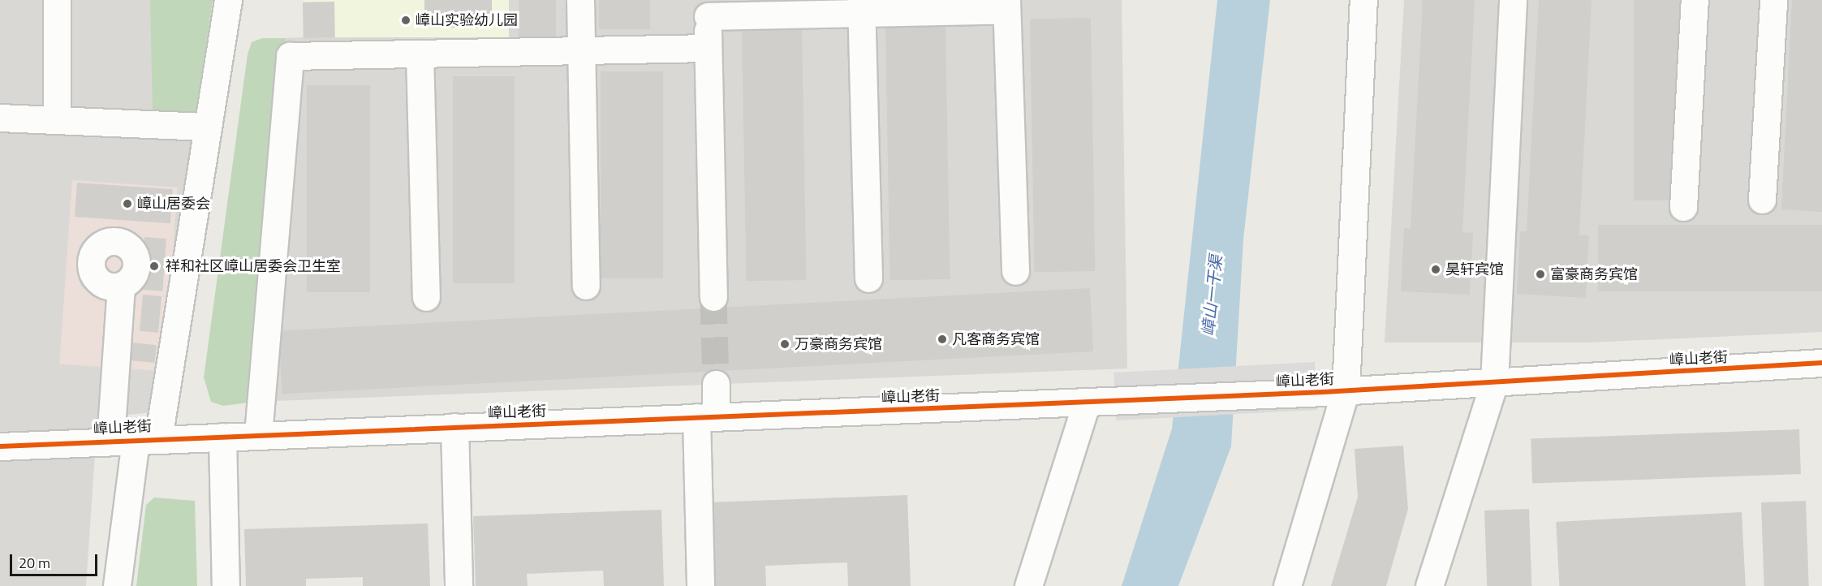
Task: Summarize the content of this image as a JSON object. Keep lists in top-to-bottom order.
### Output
{
  "streets": {
    "street": ["嶂山老街"]
  },
  "water": ["嶂山一干渠"],
  "places": [
    "嶂山实验幼儿园",
    "嶂山居委会",
    "祥和社区嶂山居委会卫生室",
    "昊轩宾馆",
    "富豪商务宾馆",
    "凡客商务宾馆",
    "万豪商务宾馆"
  ],
  "scale_bar": "20 m"
}
